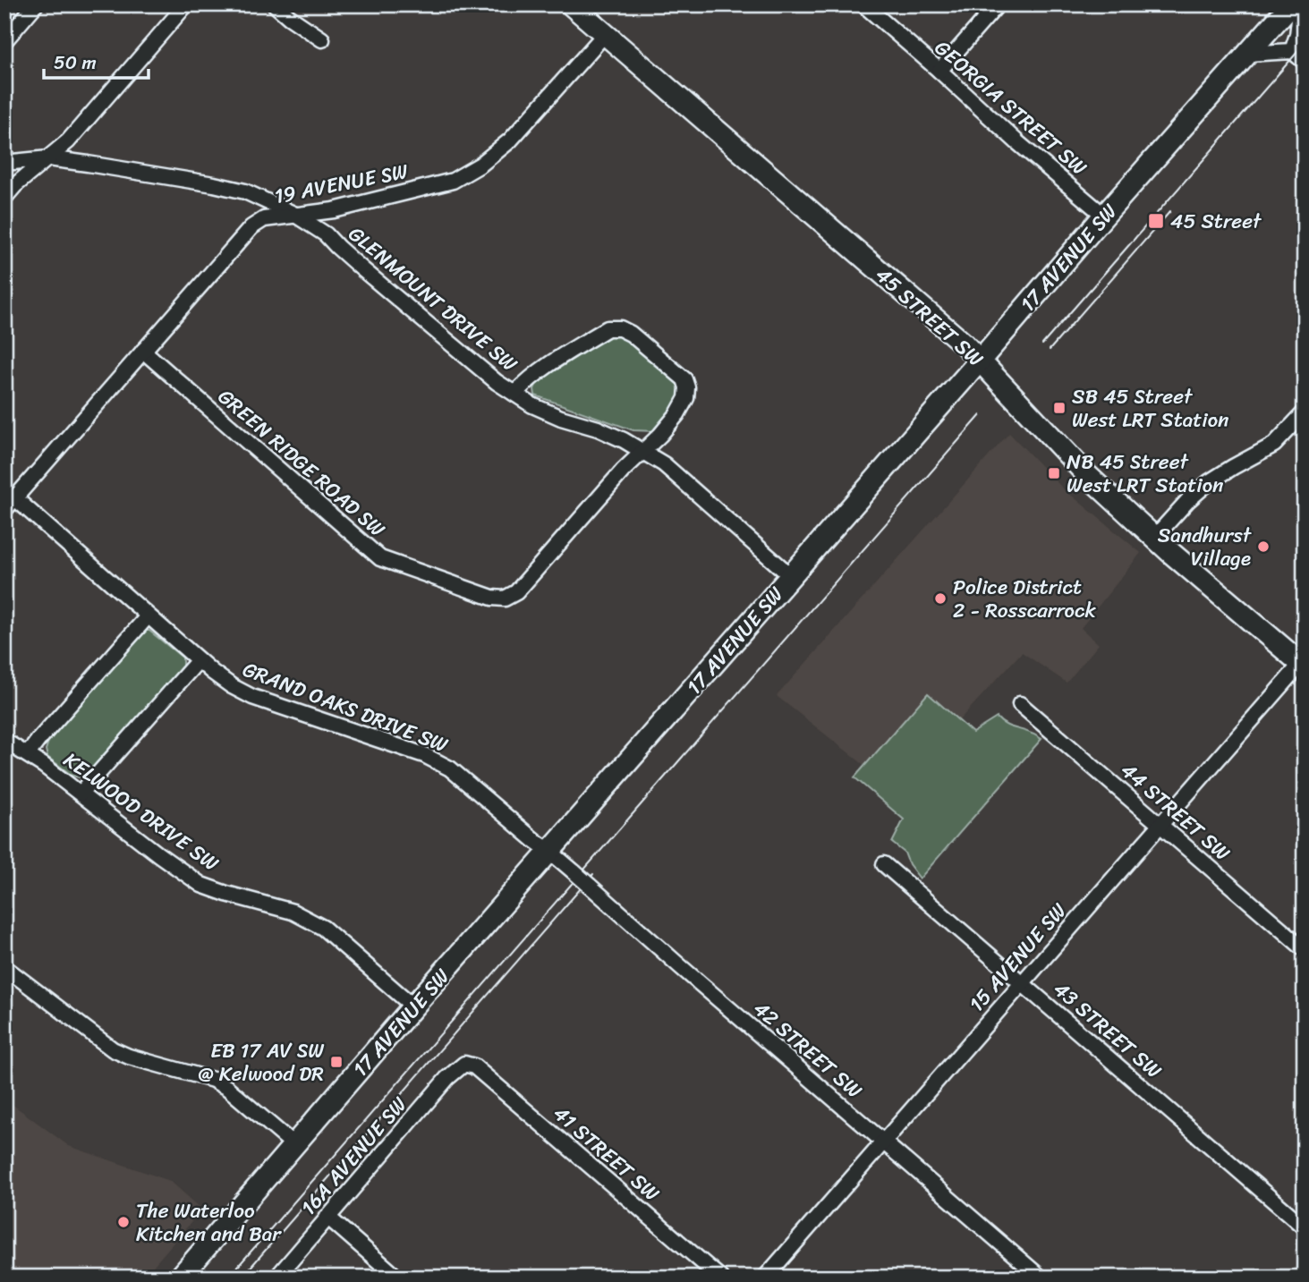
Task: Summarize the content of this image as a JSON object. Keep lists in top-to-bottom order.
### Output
{
  "streets": {
    "main road": ["17 AVENUE SW", "45 STREET SW"],
    "street": [
      "GEORGIA STREET SW",
      "19 AVENUE SW",
      "GLENMOUNT DRIVE SW",
      "GREEN RIDGE ROAD SW",
      "GRAND OAKS DRIVE SW",
      "KELWOOD DRIVE SW",
      "44 STREET SW",
      "15 AVENUE SW",
      "43 STREET SW",
      "42 STREET SW",
      "41 STREET SW",
      "16A AVENUE SW"
    ]
  },
  "crossings": [
    ["GEORGIA STREET SW", "17 AVENUE SW"],
    ["19 AVENUE SW", "GLENMOUNT DRIVE SW"],
    ["19 AVENUE SW", "45 STREET SW"],
    ["19 AVENUE SW", "GREEN RIDGE ROAD SW"],
    ["19 AVENUE SW", "GRAND OAKS DRIVE SW"],
    ["17 AVENUE SW", "GLENMOUNT DRIVE SW"],
    ["17 AVENUE SW", "45 STREET SW"],
    ["17 AVENUE SW", "GRAND OAKS DRIVE SW"],
    ["17 AVENUE SW", "KELWOOD DRIVE SW"],
    ["17 AVENUE SW", "42 STREET SW"],
    ["GLENMOUNT DRIVE SW", "GREEN RIDGE ROAD SW"],
    ["45 STREET SW", "15 AVENUE SW"],
    ["GRAND OAKS DRIVE SW", "42 STREET SW"],
    ["44 STREET SW", "15 AVENUE SW"],
    ["15 AVENUE SW", "43 STREET SW"],
    ["15 AVENUE SW", "42 STREET SW"],
    ["41 STREET SW", "16A AVENUE SW"]
  ],
  "places": {
    "transit": [
      "45 Street",
      "SB 45 Street West LRT Station",
      "NB 45 Street West LRT Station",
      "EB 17 AV SW @ Kelwood DR"
    ],
    "other": ["Sandhurst Village", "Police District 2 - Rosscarrock", "The Waterloo Kitchen and Bar"]
  },
  "scale_bar": "50 m"
}
